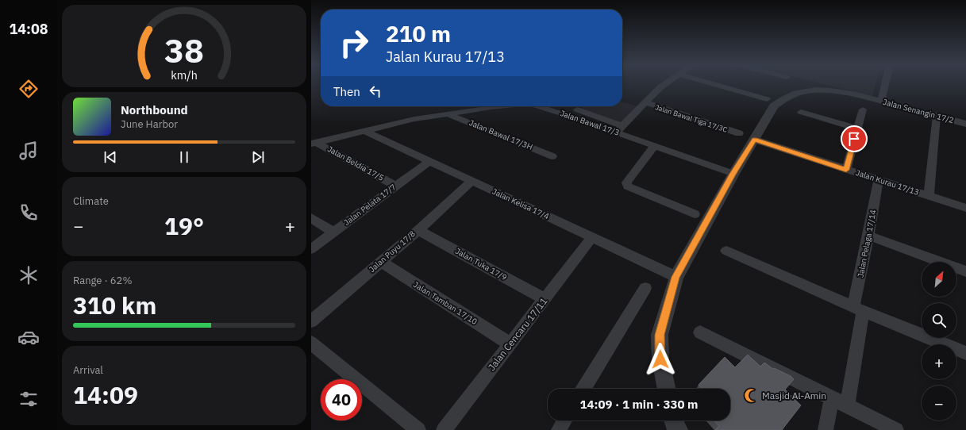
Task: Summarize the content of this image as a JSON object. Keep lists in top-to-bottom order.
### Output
{
  "streets": {
    "street": [
      "Jalan Senangin 17/2",
      "Jalan Bawal Tiga 17/3C",
      "Jalan Bawal 17/3",
      "Jalan Bawal 17/3H",
      "Jalan Beldia 17/5",
      "Jalan Kurau 17/13",
      "Jalan Kelisa 17/4",
      "Jalan Pelata 17/7",
      "Jalan Pelaga 17/14",
      "Jalan Puyu 17/8",
      "Jalan Tuka 17/9",
      "Jalan Tamban 17/10",
      "Jalan Cencaru 17/11"
    ]
  },
  "crossings": [
    ["Jalan Senangin 17/2", "Jalan Bawal 17/3"],
    ["Jalan Senangin 17/2", "Jalan Kurau 17/13"],
    ["Jalan Senangin 17/2", "Jalan Kelisa 17/4"],
    ["Jalan Bawal 17/3", "Jalan Bawal 17/3H"],
    ["Jalan Bawal 17/3", "Jalan Beldia 17/5"],
    ["Jalan Bawal 17/3", "Jalan Kelisa 17/4"],
    ["Jalan Beldia 17/5", "Jalan Pelata 17/7"],
    ["Jalan Kurau 17/13", "Jalan Pelaga 17/14"],
    ["Jalan Kelisa 17/4", "Jalan Pelata 17/7"],
    ["Jalan Kelisa 17/4", "Jalan Puyu 17/8"],
    ["Jalan Kelisa 17/4", "Jalan Cencaru 17/11"],
    ["Jalan Puyu 17/8", "Jalan Tuka 17/9"],
    ["Jalan Puyu 17/8", "Jalan Tamban 17/10"],
    ["Jalan Tuka 17/9", "Jalan Cencaru 17/11"],
    ["Jalan Tamban 17/10", "Jalan Cencaru 17/11"]
  ],
  "places": {
    "mosque": ["Masjid Al-Amin"]
  },
  "north": "top right",
  "page": {
    "tabs": "14:08",
    "turn": ["210 m", "Jalan Kurau 17/13"],
    "then": "Then",
    "song": ["Northbound", "June Harbor"],
    "tile": [
      "Climate",
      ["Range · 62%", "310 km"],
      ["Arrival", "14:09"]
    ],
    "heat": ["−", "19°", "+"],
    "map_buttons": ["+", "−"],
    "limit": "40",
    "trip": "14:09 · 1 min · 330 m",
    "gauge": ["38", "km/h"]
  }
}
